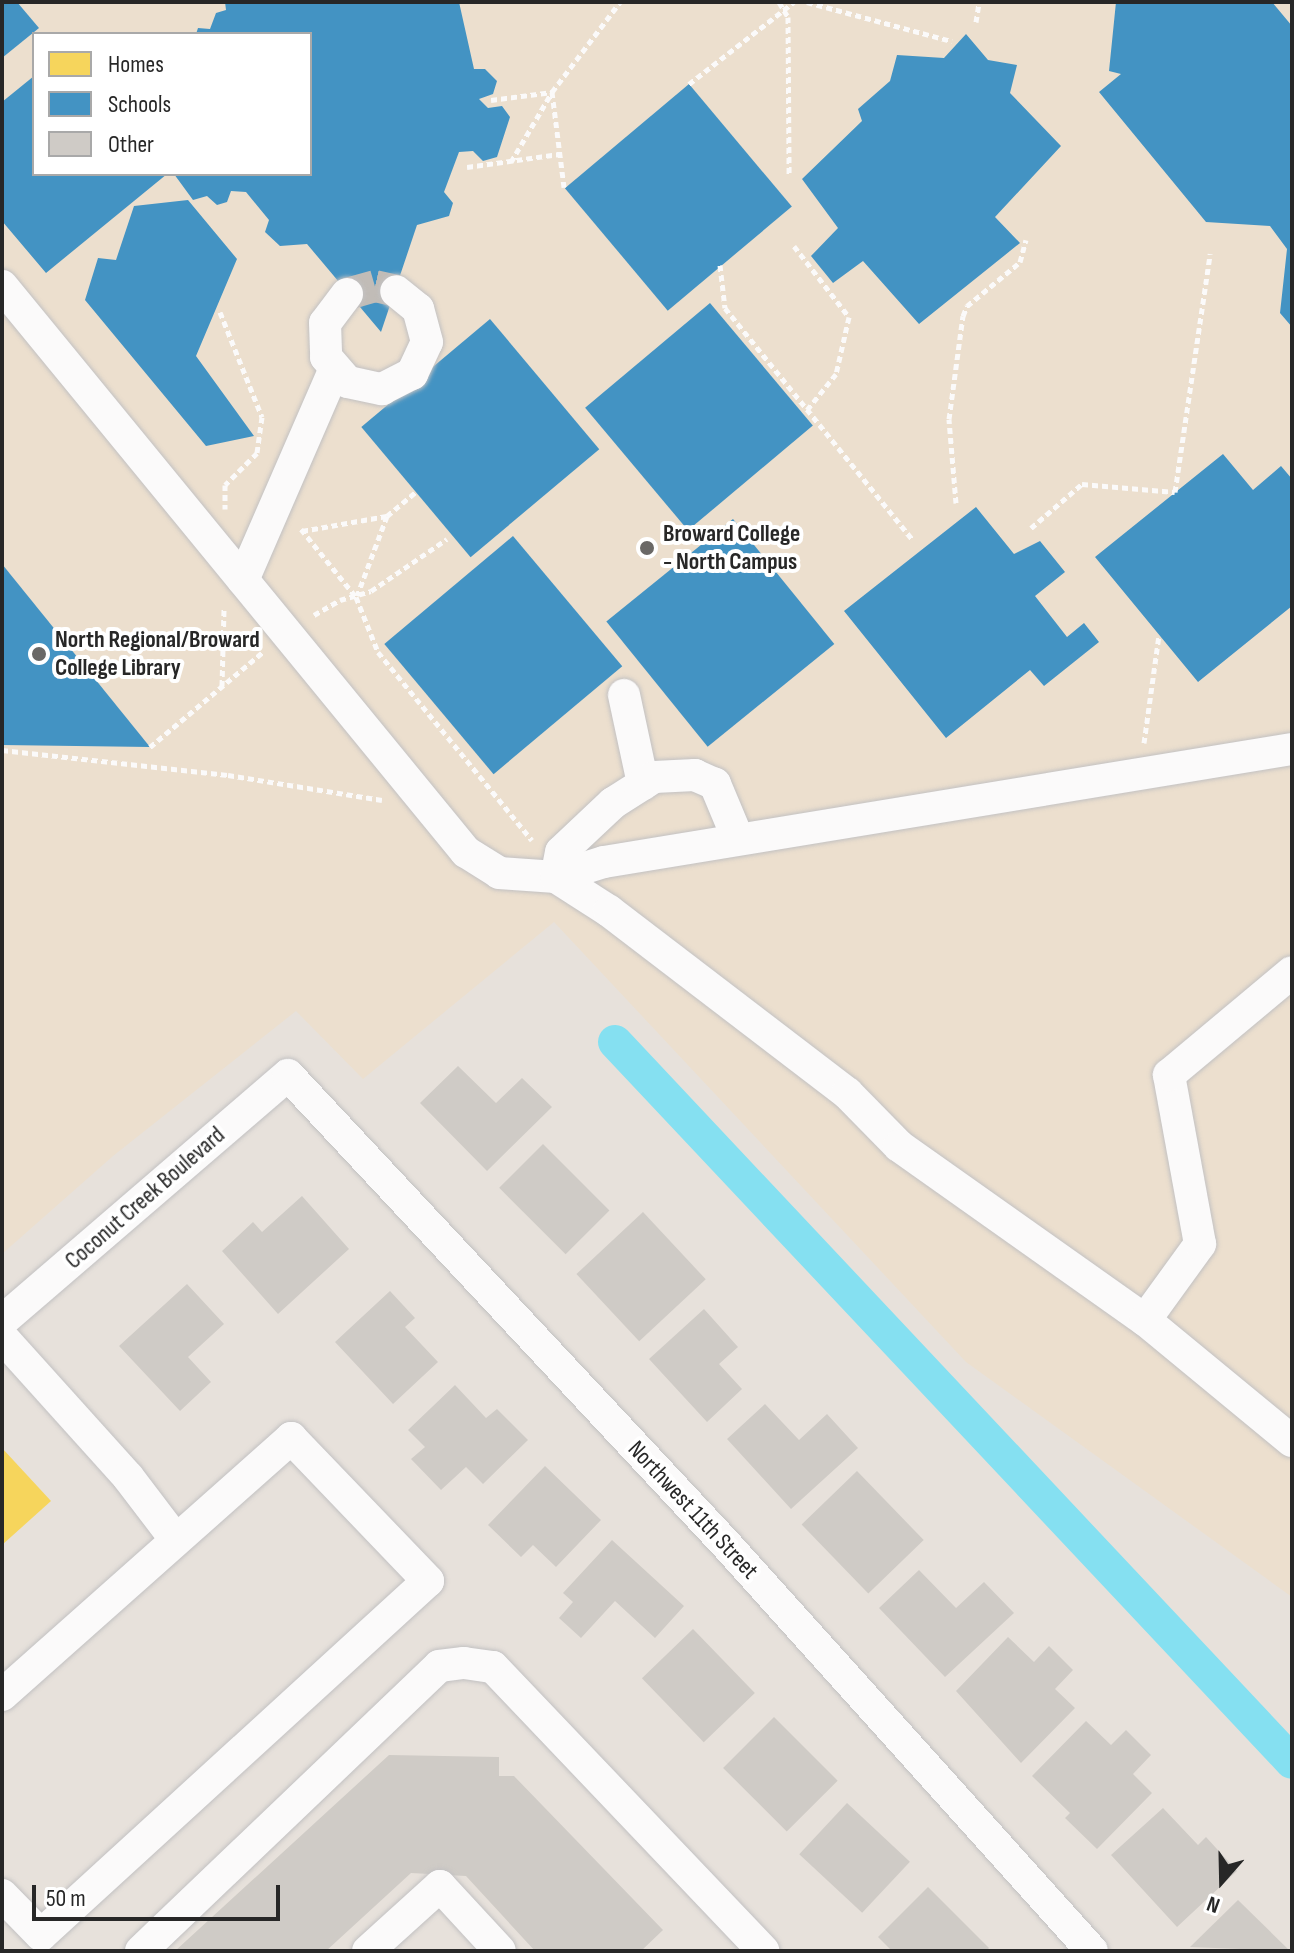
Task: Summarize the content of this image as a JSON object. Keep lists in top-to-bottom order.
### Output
{
  "streets": {
    "street": ["Coconut Creek Boulevard", "Northwest 11th Street"]
  },
  "crossings": [
    ["Coconut Creek Boulevard", "Northwest 11th Street"]
  ],
  "places": ["Broward College - North Campus", "North Regional/Broward College Library"],
  "legend": ["Homes", "Schools", "Other"],
  "scale_bar": "50 m",
  "north": "bottom"
}
